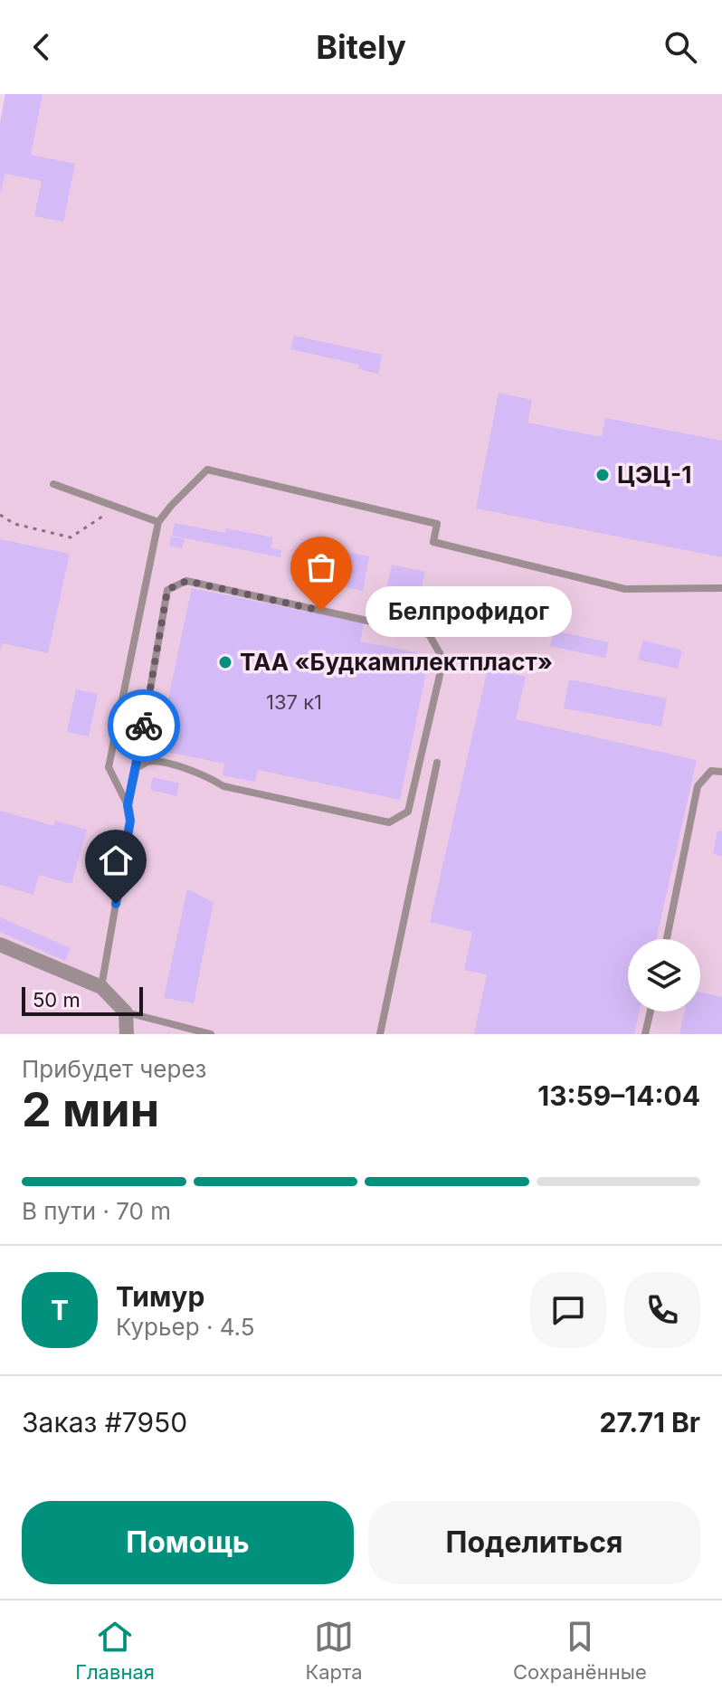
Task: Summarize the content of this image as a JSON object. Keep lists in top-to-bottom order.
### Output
{
  "places": ["ЦЭЦ-1", "Белпрофидог", "ТАА «Будкамплектпласт»"],
  "house_numbers": ["137 к1"],
  "scale_bar": "50 m",
  "page": {
    "header": "Bitely",
    "bubble": "Белпрофидог",
    "scale": "50 m",
    "heading": ["2 мин", "Прибудет через", "13:59–14:04"],
    "panel": [
      "Тимур",
      "Курьер · 4.5",
      "Заказ #7950",
      "27.71 Br"
    ],
    "bar": "В пути · 70 m",
    "round": "Т",
    "buttons": ["Помощь", "Поделиться"],
    "tabs": ["Главная", "Карта", "Сохранённые"]
  }
}
